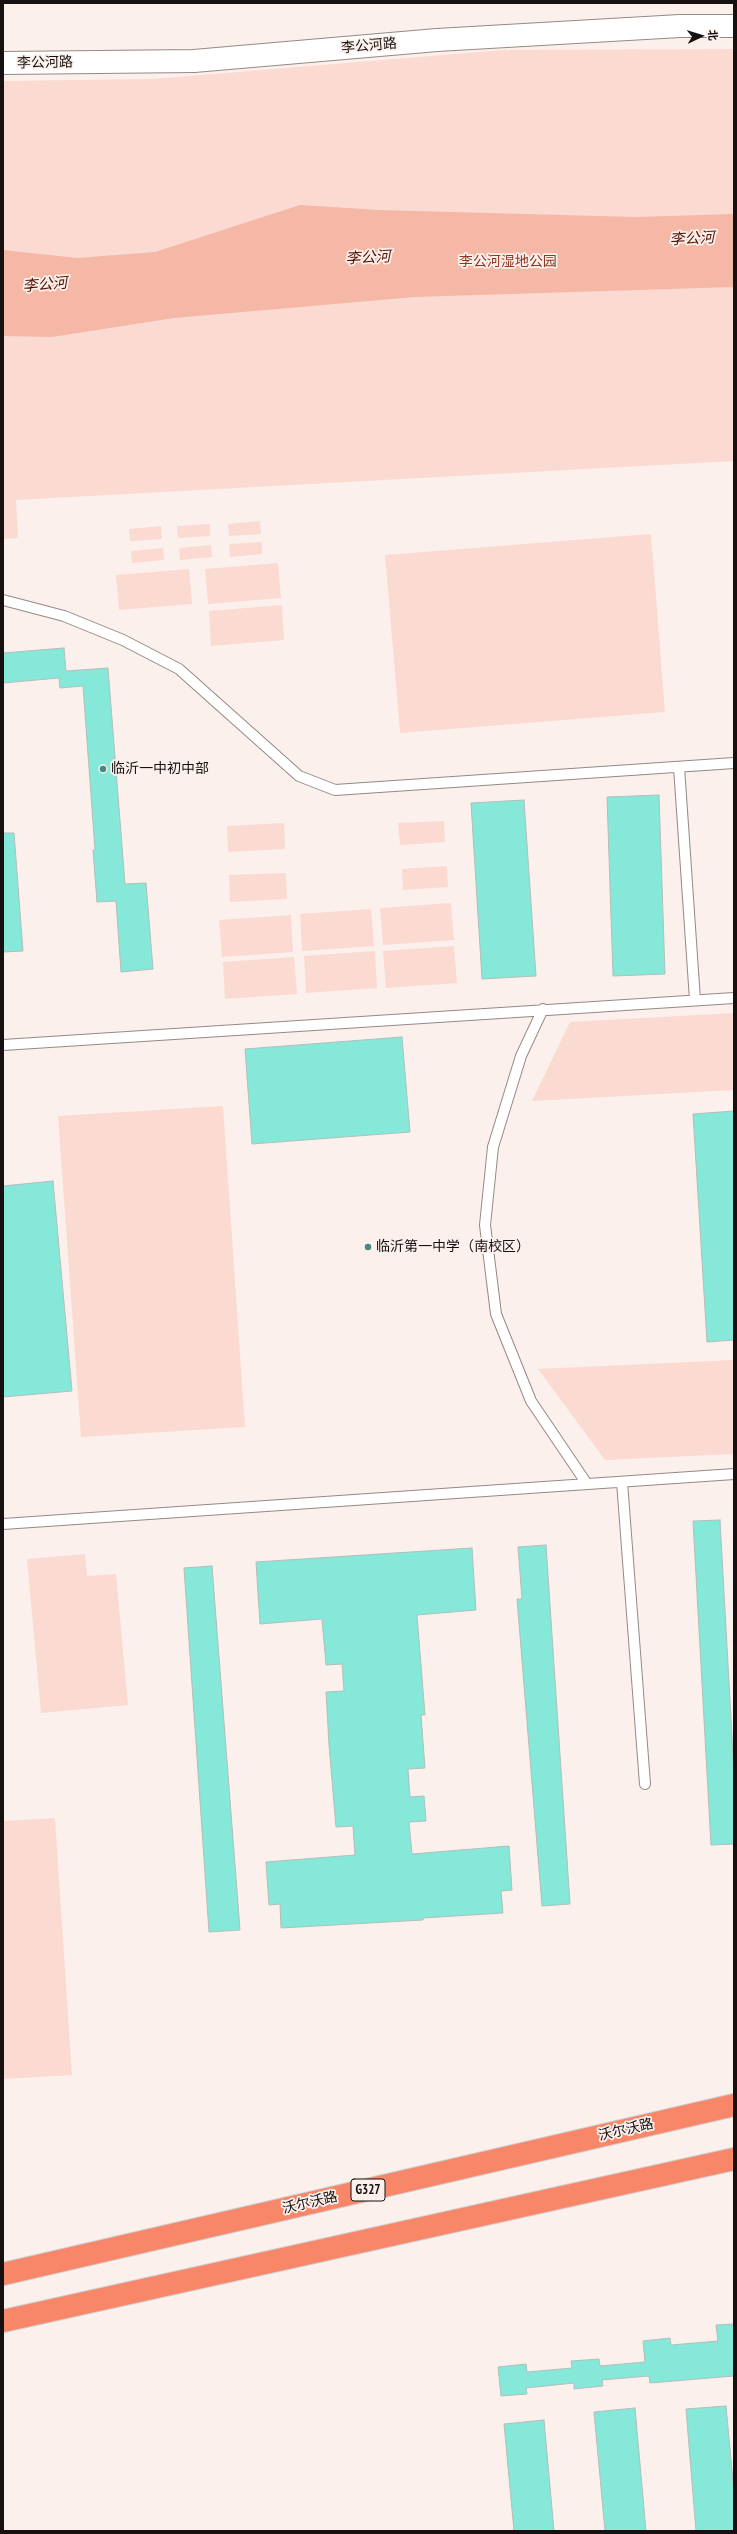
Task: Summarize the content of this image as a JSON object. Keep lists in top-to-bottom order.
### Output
{
  "streets": {
    "highway": ["沃尔沃路", "G327"],
    "street": ["李公河路"]
  },
  "water": ["李公河"],
  "parks": ["李公河湿地公园"],
  "places": ["临沂一中初中部", "临沂第一中学（南校区）"],
  "north": "right"
}
